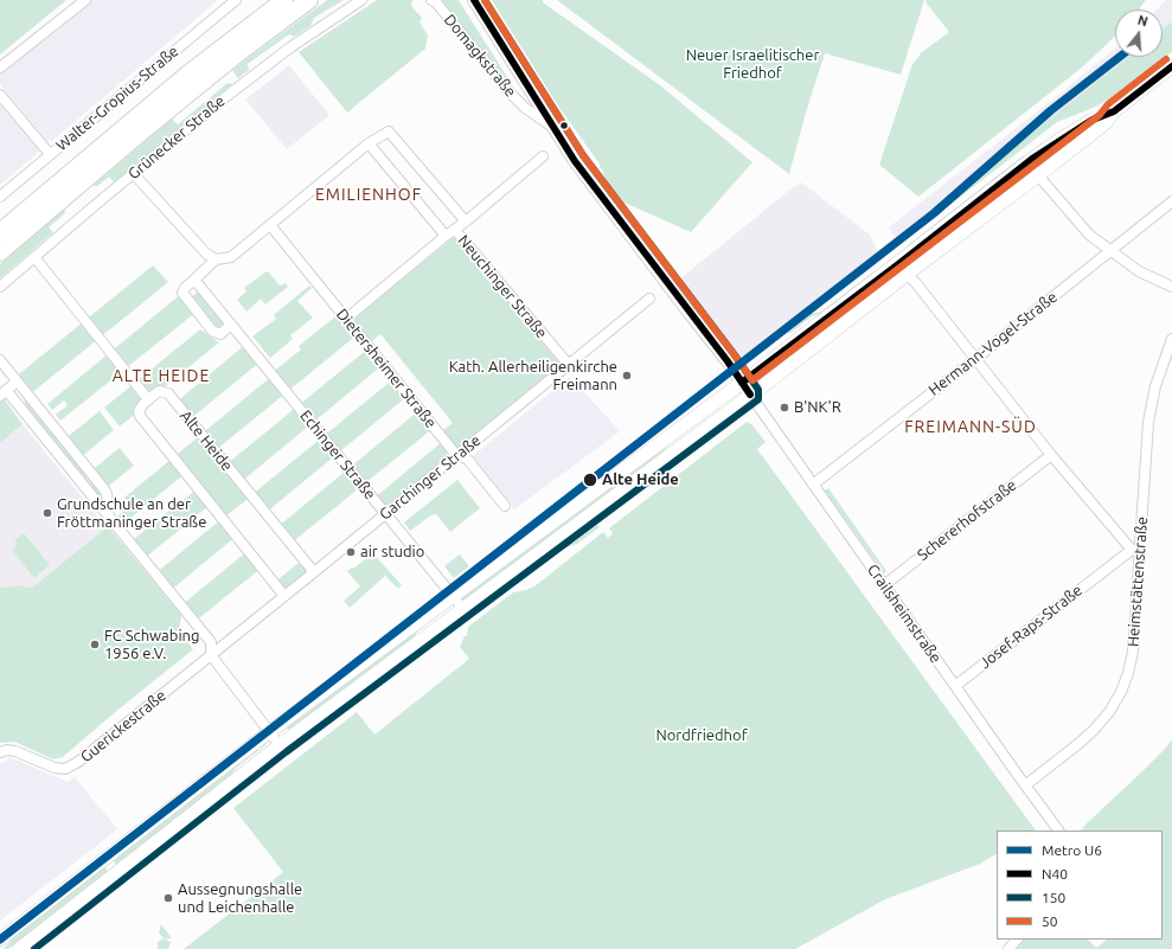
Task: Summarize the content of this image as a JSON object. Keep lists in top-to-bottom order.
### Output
{
  "streets": {
    "street": [
      "Domagkstraße",
      "Walter-Gropius-Straße",
      "Grünecker Straße",
      "Neuchinger Straße",
      "Hermann-Vogel-Straße",
      "Dietersheimer Straße",
      "Alte Heide",
      "Echinger Straße",
      "Garchinger Straße",
      "Schererhofstraße",
      "Heimstättenstraße",
      "Crailsheimstraße",
      "Josef-Raps-Straße",
      "Guerickestraße"
    ]
  },
  "crossings": [
    ["Domagkstraße", "Crailsheimstraße"],
    ["Neuchinger Straße", "Garchinger Straße"],
    ["Hermann-Vogel-Straße", "Crailsheimstraße"],
    ["Dietersheimer Straße", "Garchinger Straße"],
    ["Alte Heide", "Garchinger Straße"],
    ["Echinger Straße", "Garchinger Straße"],
    ["Garchinger Straße", "Guerickestraße"],
    ["Schererhofstraße", "Crailsheimstraße"],
    ["Heimstättenstraße", "Crailsheimstraße"],
    ["Heimstättenstraße", "Josef-Raps-Straße"],
    ["Crailsheimstraße", "Josef-Raps-Straße"]
  ],
  "districts": ["EMILIENHOF", "ALTE HEIDE", "FREIMANN-SÜD"],
  "parks": ["Neuer Israelitischer Friedhof", "Nordfriedhof"],
  "places": [
    "Kath. Allerheiligenkirche Freimann",
    "B'NK'R",
    "Alte Heide",
    "Grundschule an der Fröttmaninger Straße",
    "air studio",
    "FC Schwabing 1956 e.V.",
    "Aussegnungshalle und Leichenhalle"
  ],
  "lines": [
    "transit line N40",
    "transit line 150",
    "transit line 50",
    "metro line U6"
  ],
  "legend": [
    "Metro U6",
    "N40",
    "150",
    "50"
  ],
  "north": "top"
}
